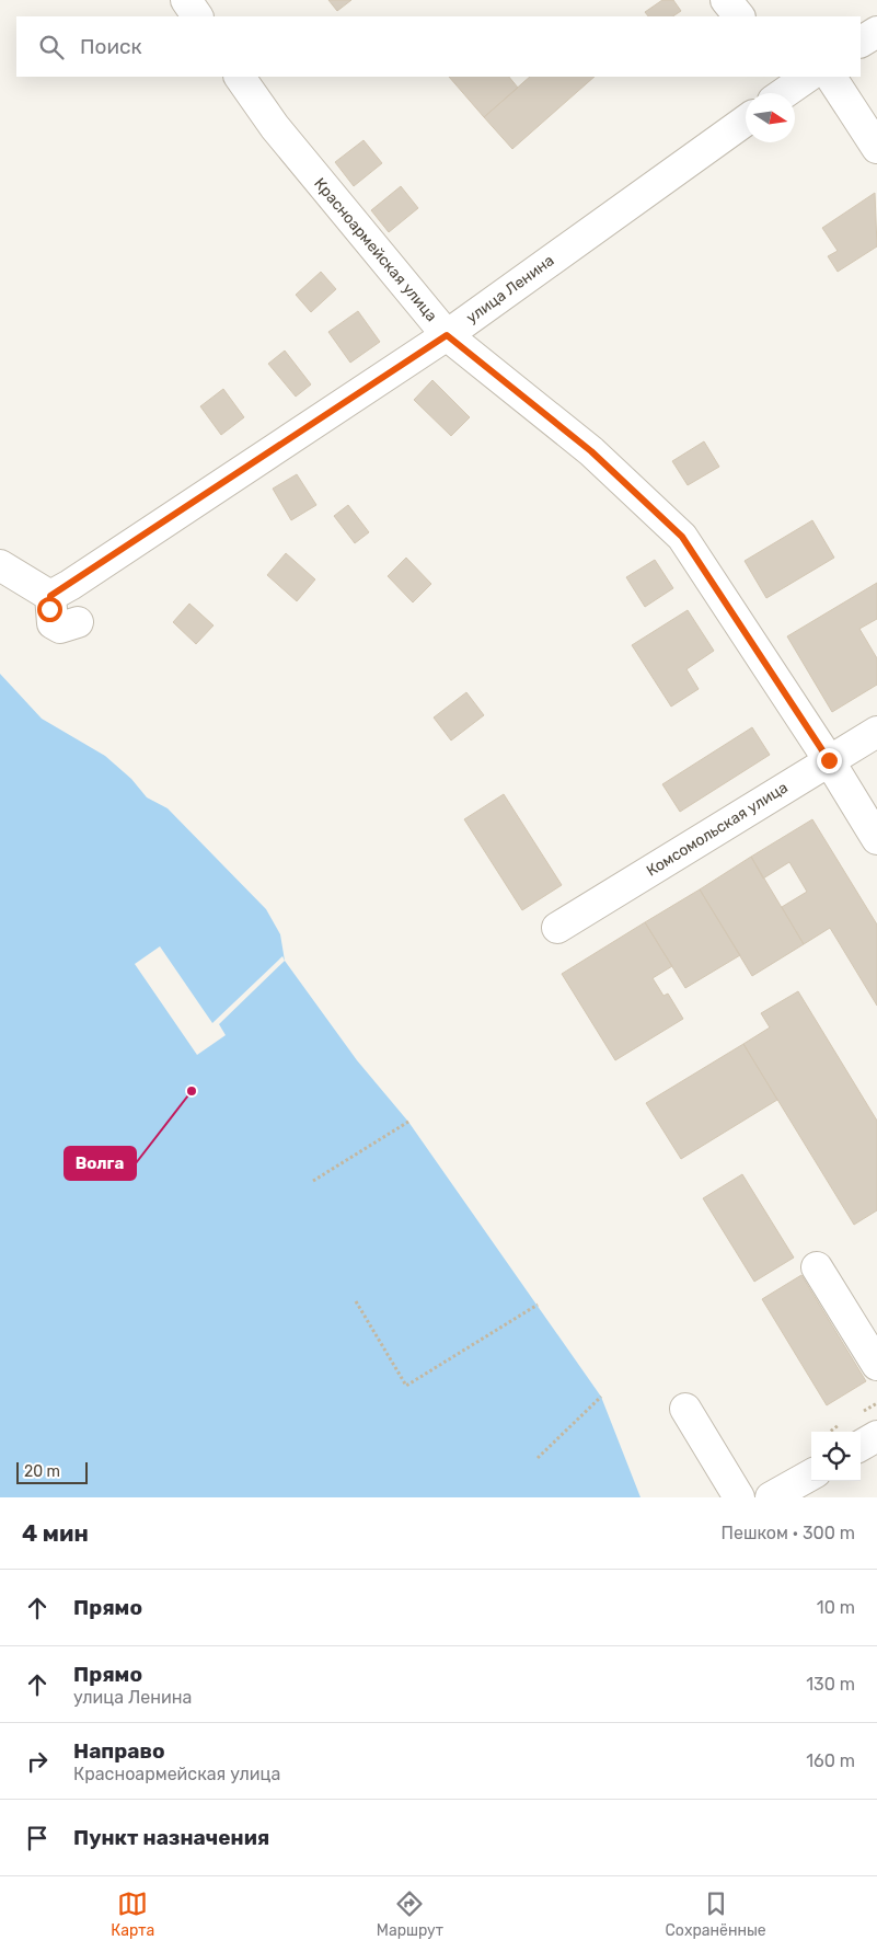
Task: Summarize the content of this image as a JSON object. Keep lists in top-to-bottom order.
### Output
{
  "streets": {
    "street": ["Красноармейская улица", "улица Ленина", "Комсомольская улица"]
  },
  "crossings": [
    ["Красноармейская улица", "улица Ленина"],
    ["Красноармейская улица", "Комсомольская улица"]
  ],
  "places": ["Волга"],
  "scale_bar": "20 m",
  "north": "right",
  "page": {
    "search": "Поиск",
    "scale": "20 m",
    "heading": ["4 мин", "Пешком · 300 m"],
    "list": [
      ["Прямо", "10 m"],
      ["Прямо", "улица Ленина", "130 m"],
      ["Направо", "Красноармейская улица", "160 m"],
      "Пункт назначения"
    ],
    "nav": ["Карта", "Маршрут", "Сохранённые"]
  }
}
